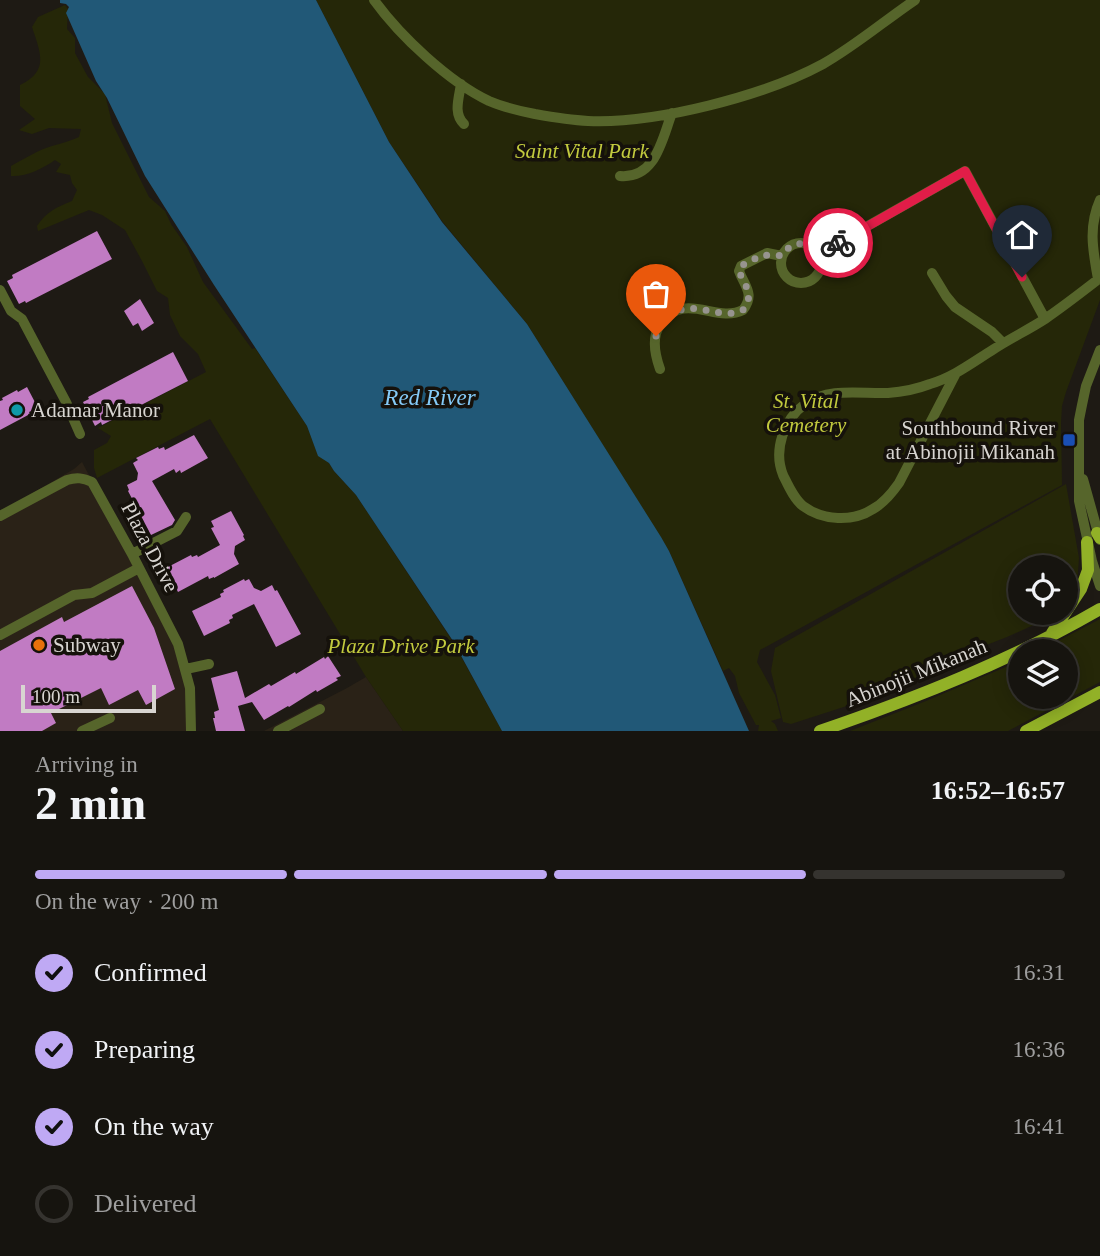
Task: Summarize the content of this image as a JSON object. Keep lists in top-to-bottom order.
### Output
{
  "streets": {
    "main road": ["Abinojii Mikanah"],
    "street": ["Plaza Drive"]
  },
  "water": ["Red River"],
  "parks": ["Saint Vital Park", "St. Vital Cemetery", "Plaza Drive Park"],
  "places": {
    "other": ["Adamar Manor", "Subway"],
    "transit": ["Southbound River at Abinojii Mikanah"]
  },
  "scale_bar": "100 m",
  "page": {
    "scale": "100 m",
    "heading": ["2 min", "Arriving in", "16:52–16:57"],
    "bar": "On the way · 200 m",
    "list": [
      ["Confirmed", "16:31"],
      ["Preparing", "16:36"],
      ["On the way", "16:41"],
      "Delivered"
    ]
  }
}
